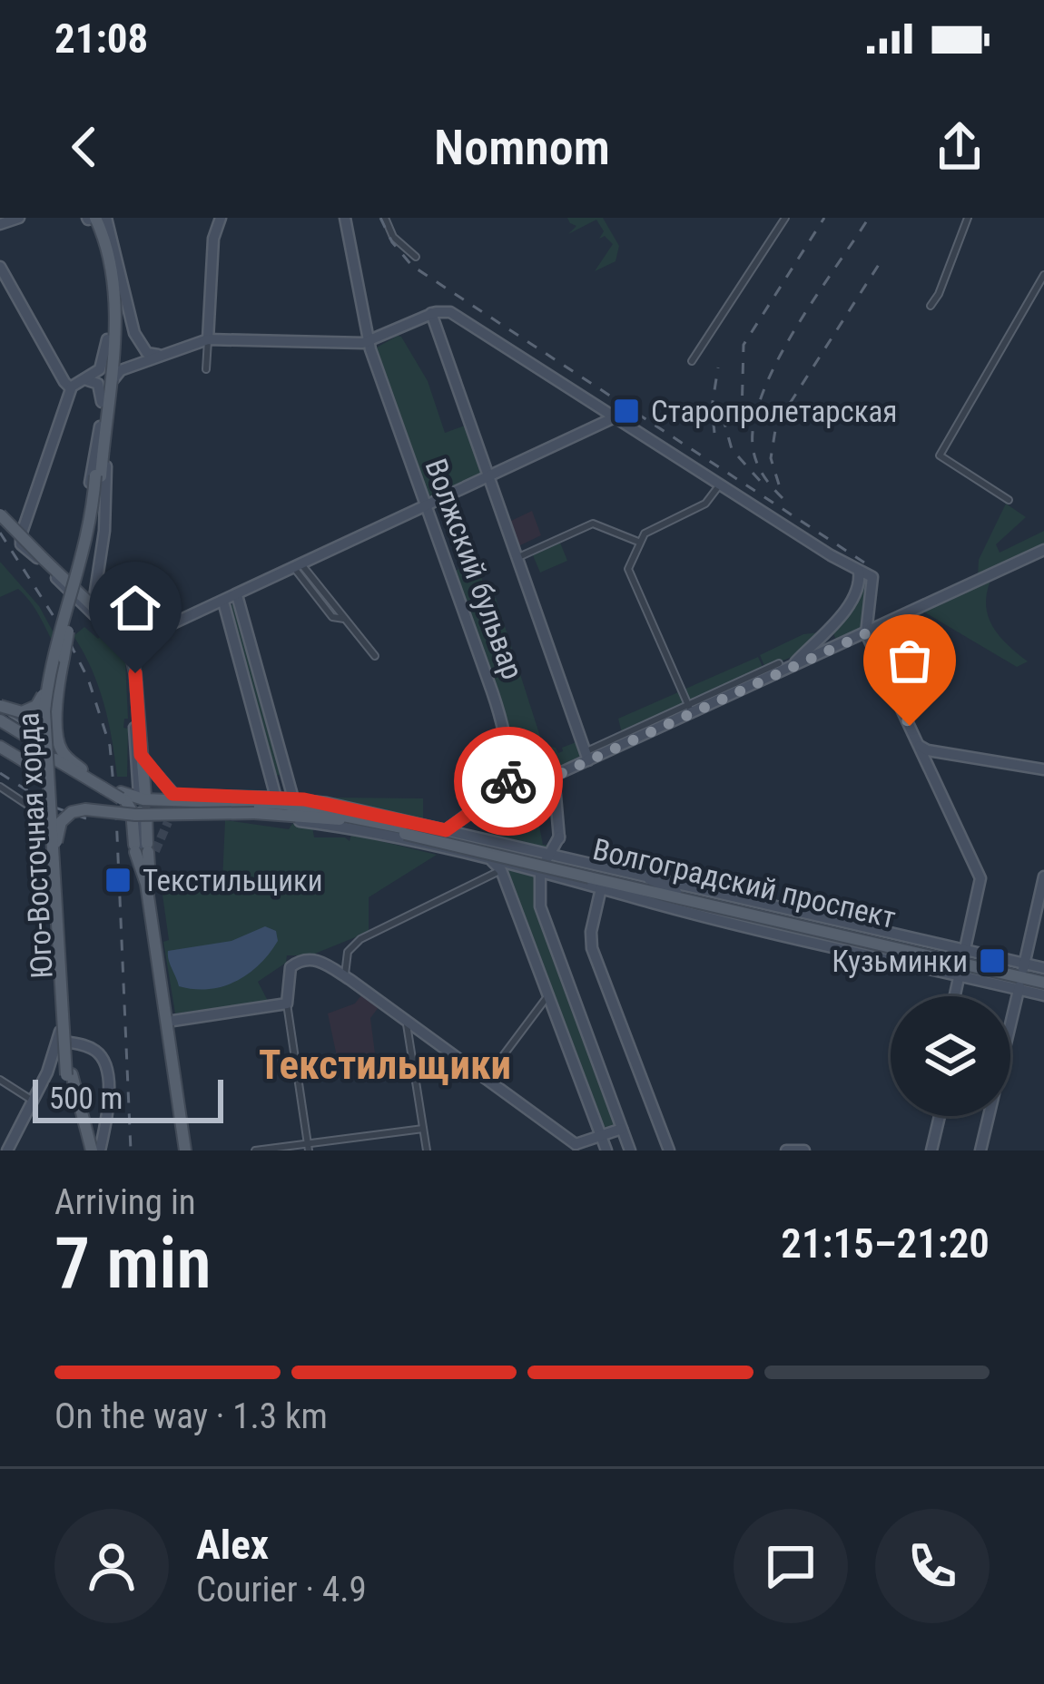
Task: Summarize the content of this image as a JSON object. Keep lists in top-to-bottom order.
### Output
{
  "streets": {
    "main road": ["Волжский бульвар", "Юго-Восточная хорда", "Волгоградский проспект"]
  },
  "districts": ["Текстильщики"],
  "places": {
    "transit": ["Старопролетарская", "Текстильщики", "Кузьминки"]
  },
  "scale_bar": "500 m",
  "page": {
    "status": "21:08",
    "header": "Nomnom",
    "scale": "500 m",
    "heading": ["7 min", "Arriving in", "21:15–21:20"],
    "panel": ["Alex", "Courier · 4.9"],
    "bar": "On the way · 1.3 km"
  }
}
